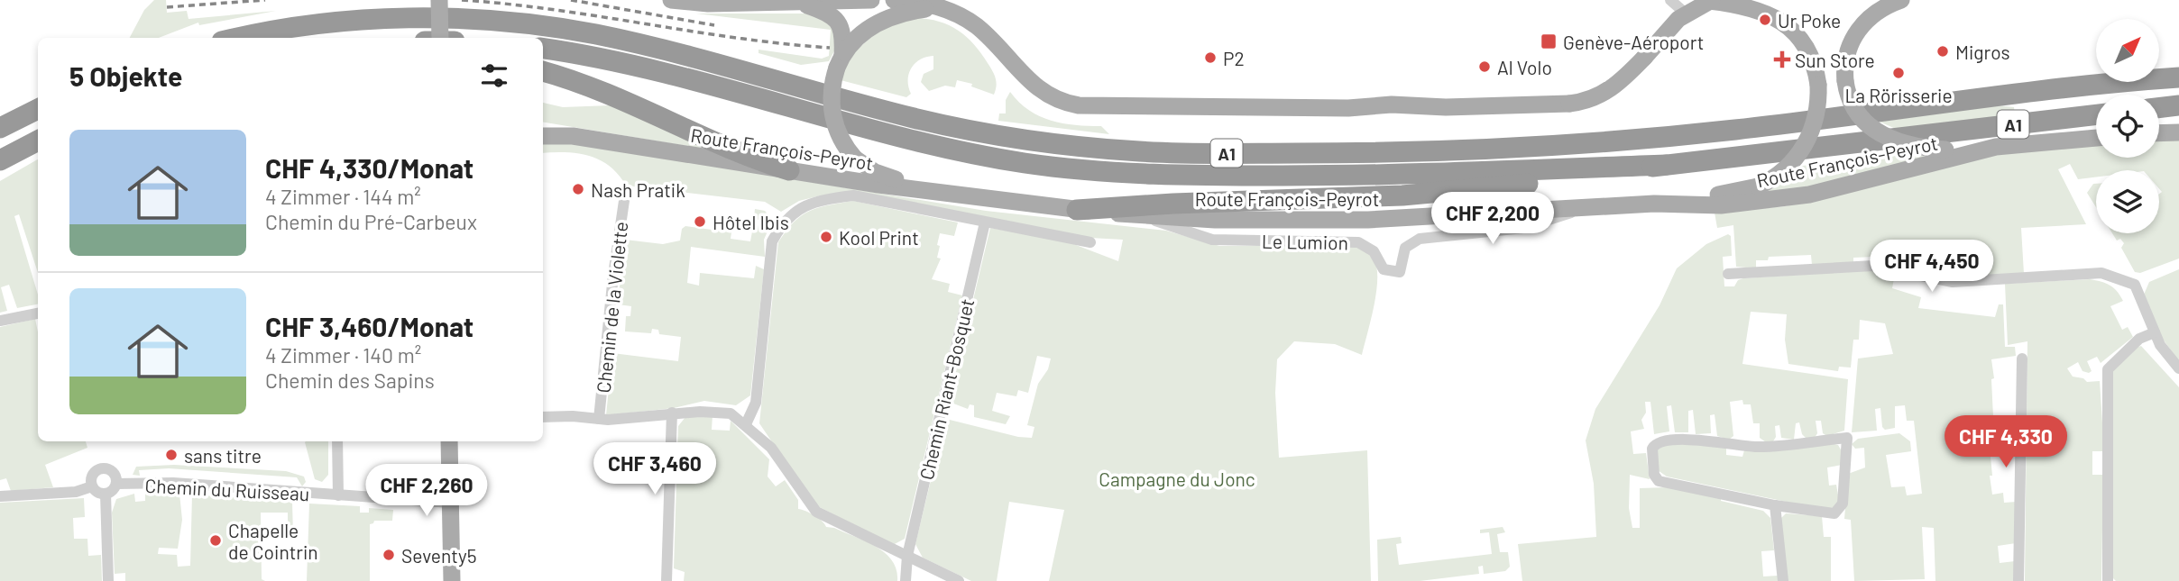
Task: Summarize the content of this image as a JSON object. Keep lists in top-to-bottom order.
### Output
{
  "streets": {
    "highway": ["A1"],
    "main road": ["Route François-Peyrot"],
    "street": [
      "Le Lumion",
      "Chemin de la Violette",
      "Chemin Riant-Bosquet",
      "Chemin du Ruisseau"
    ]
  },
  "crossings": [
    ["Route François-Peyrot", "Le Lumion"]
  ],
  "parks": ["Campagne du Jonc"],
  "places": {
    "other": [
      "Ur Poke",
      "Migros",
      "P2",
      "Al Volo",
      "La Rörisserie",
      "Nash Pratik",
      "Hôtel Ibis",
      "Kool Print",
      "sans titre",
      "Chapelle de Cointrin",
      "Seventy5"
    ],
    "transit": ["Genève-Aéroport"],
    "health": ["Sun Store"]
  },
  "north": "top right",
  "page": {
    "heading": "5 Objekte",
    "list": [
      {
        "name": "CHF 4,330/Monat",
        "note": "4 Zimmer · 144 m² · Chemin du Pré-Carbeux"
      },
      {
        "name": "CHF 3,460/Monat",
        "note": "4 Zimmer · 140 m² · Chemin des Sapins"
      }
    ],
    "price": [
      "CHF 2,200",
      "CHF 4,450",
      "CHF 4,330",
      "CHF 3,460",
      "CHF 2,260"
    ]
  }
}
